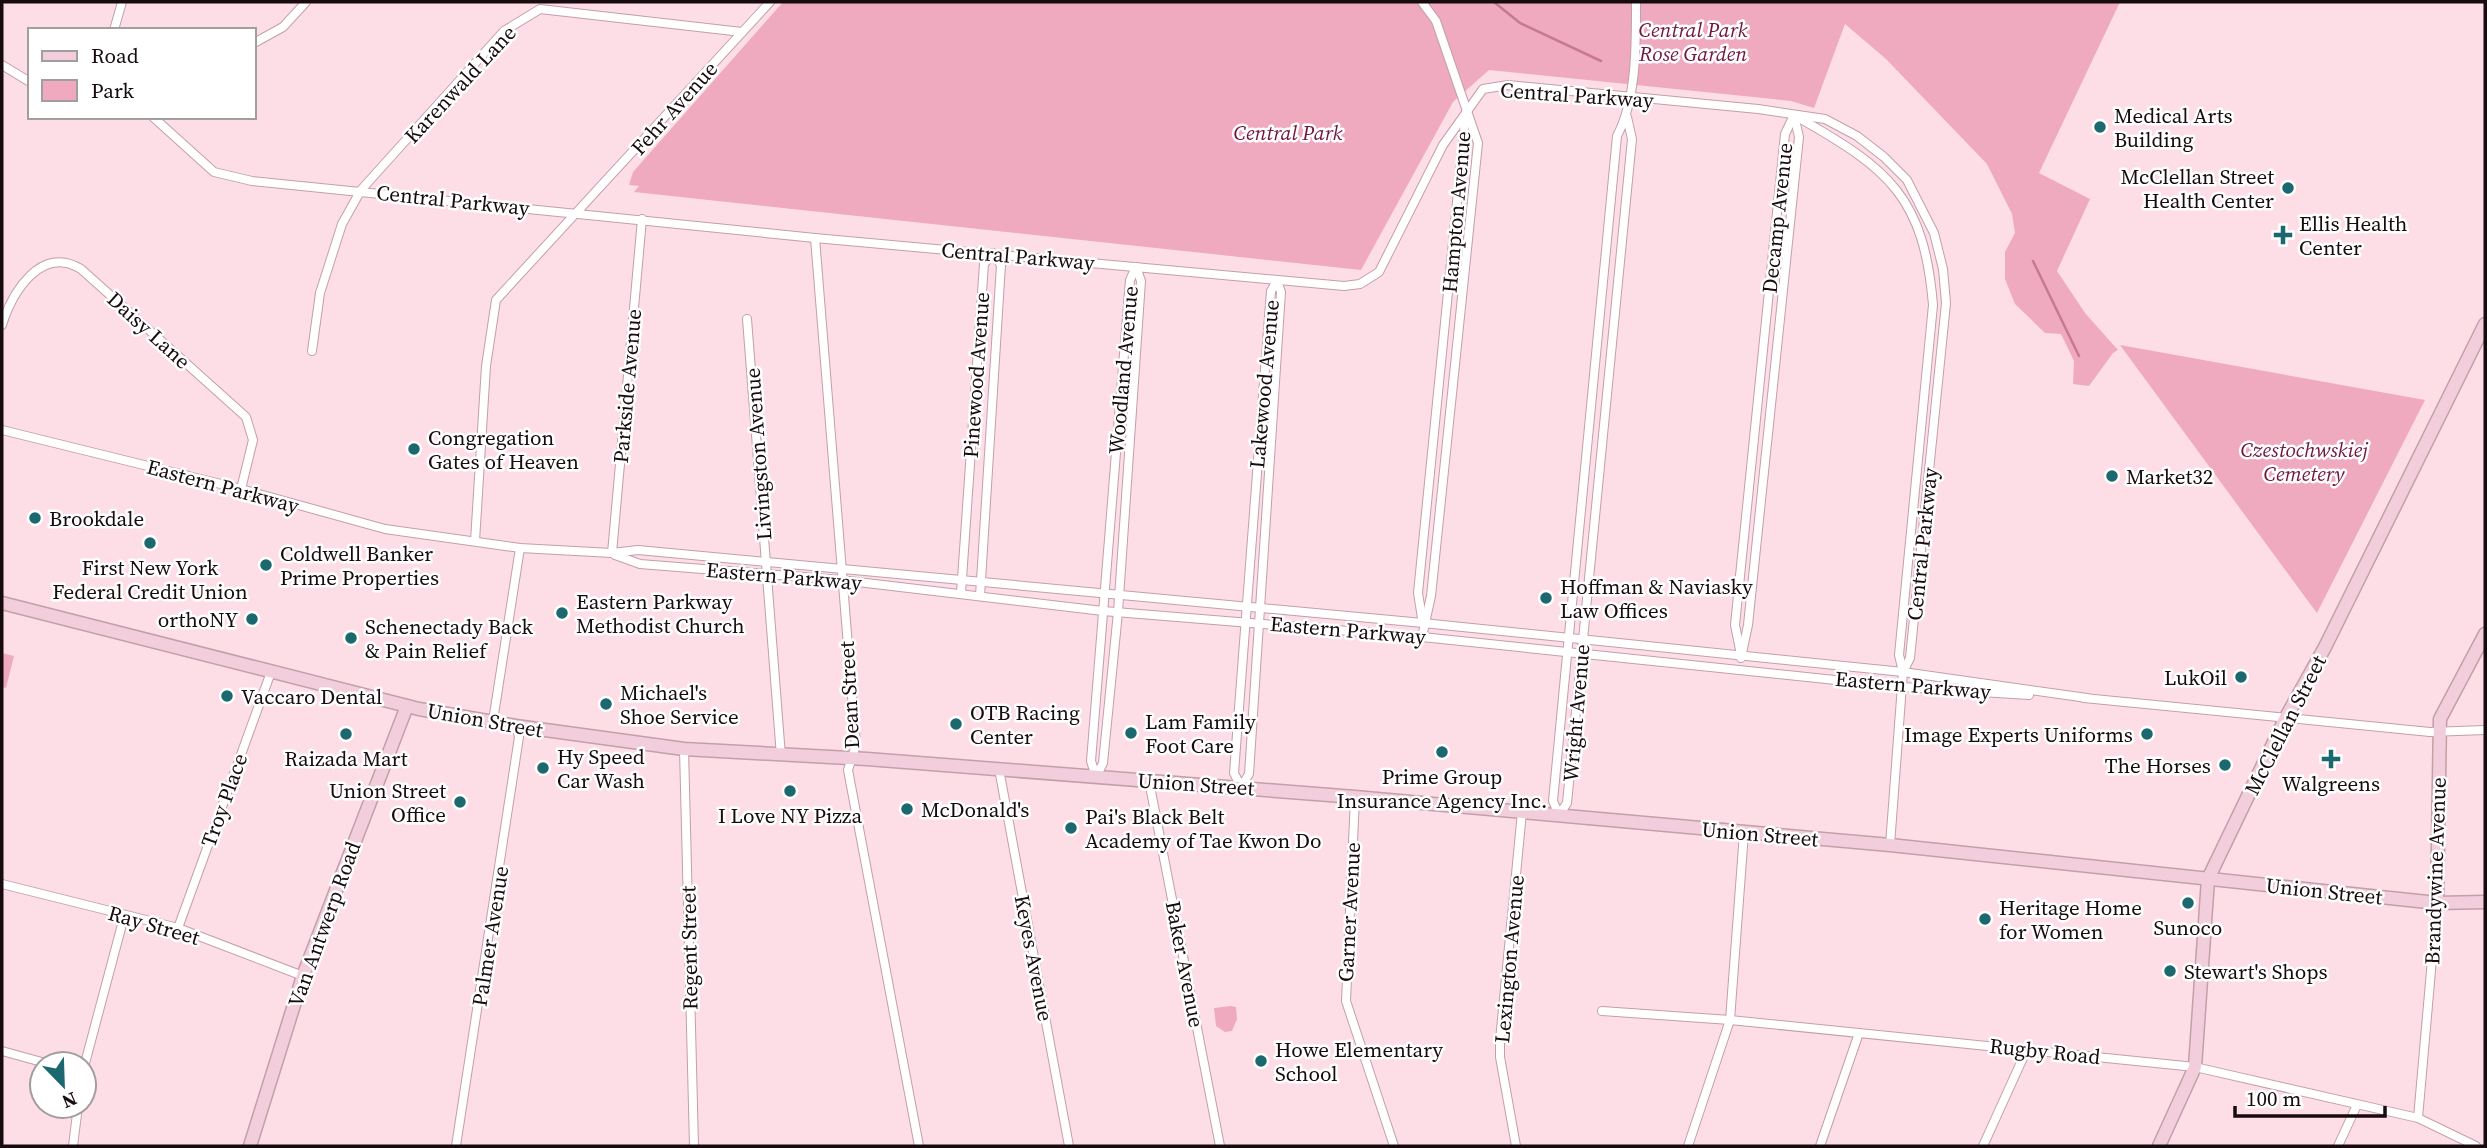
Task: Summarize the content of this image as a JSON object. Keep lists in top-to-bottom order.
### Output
{
  "streets": {
    "main road": [
      "Union Street",
      "McClellan Street",
      "Brandywine Avenue",
      "Van Antwerp Road"
    ],
    "street": [
      "Karenwald Lane",
      "Central Parkway",
      "Fehr Avenue",
      "Hampton Avenue",
      "Decamp Avenue",
      "Daisy Lane",
      "Woodland Avenue",
      "Pinewood Avenue",
      "Lakewood Avenue",
      "Parkside Avenue",
      "Livingston Avenue",
      "Eastern Parkway",
      "Dean Street",
      "Wright Avenue",
      "Troy Place",
      "Garner Avenue",
      "Ray Street",
      "Palmer Avenue",
      "Regent Street",
      "Keyes Avenue",
      "Lexington Avenue",
      "Baker Avenue",
      "Rugby Road"
    ]
  },
  "crossings": [
    ["Karenwald Lane", "Central Parkway"],
    ["Karenwald Lane", "Fehr Avenue"],
    ["Central Parkway", "Fehr Avenue"],
    ["Central Parkway", "Hampton Avenue"],
    ["Central Parkway", "Decamp Avenue"],
    ["Central Parkway", "Woodland Avenue"],
    ["Central Parkway", "Pinewood Avenue"],
    ["Central Parkway", "Lakewood Avenue"],
    ["Central Parkway", "Parkside Avenue"],
    ["Central Parkway", "Eastern Parkway"],
    ["Central Parkway", "Dean Street"],
    ["Central Parkway", "Wright Avenue"],
    ["Central Parkway", "Union Street"],
    ["Fehr Avenue", "Eastern Parkway"],
    ["Hampton Avenue", "Eastern Parkway"],
    ["Decamp Avenue", "Eastern Parkway"],
    ["Daisy Lane", "Eastern Parkway"],
    ["Woodland Avenue", "Eastern Parkway"],
    ["Woodland Avenue", "Union Street"],
    ["Pinewood Avenue", "Eastern Parkway"],
    ["Lakewood Avenue", "Eastern Parkway"],
    ["Lakewood Avenue", "Union Street"],
    ["Parkside Avenue", "Eastern Parkway"],
    ["Livingston Avenue", "Eastern Parkway"],
    ["Livingston Avenue", "Union Street"],
    ["Eastern Parkway", "Dean Street"],
    ["Eastern Parkway", "Wright Avenue"],
    ["Eastern Parkway", "McClellan Street"],
    ["Eastern Parkway", "Brandywine Avenue"],
    ["Dean Street", "Union Street"],
    ["Wright Avenue", "Union Street"],
    ["Union Street", "McClellan Street"],
    ["Union Street", "Troy Place"],
    ["Union Street", "Brandywine Avenue"],
    ["Union Street", "Garner Avenue"],
    ["Union Street", "Van Antwerp Road"],
    ["Union Street", "Palmer Avenue"],
    ["Union Street", "Regent Street"],
    ["Union Street", "Keyes Avenue"],
    ["Union Street", "Lexington Avenue"],
    ["Union Street", "Baker Avenue"],
    ["McClellan Street", "Rugby Road"],
    ["Troy Place", "Ray Street"],
    ["Brandywine Avenue", "Rugby Road"],
    ["Van Antwerp Road", "Ray Street"]
  ],
  "parks": ["Central Park Rose Garden", "Central Park", "Czestochwskiej Cemetery"],
  "places": {
    "other": [
      "Medical Arts Building",
      "McClellan Street Health Center",
      "Congregation Gates of Heaven",
      "Market32",
      "Brookdale",
      "First New York Federal Credit Union",
      "Coldwell Banker Prime Properties",
      "Hoffman & Naviasky Law Offices",
      "Eastern Parkway Methodist Church",
      "orthoNY",
      "Schenectady Back & Pain Relief",
      "LukOil",
      "Vaccaro Dental",
      "Michael's Shoe Service",
      "OTB Racing Center",
      "Lam Family Foot Care",
      "Raizada Mart",
      "Image Experts Uniforms",
      "Prime Group Insurance Agency Inc.",
      "The Horses",
      "Hy Speed Car Wash",
      "I Love NY Pizza",
      "Union Street Office",
      "McDonald's",
      "Pai's Black Belt Academy of Tae Kwon Do",
      "Sunoco",
      "Heritage Home for Women",
      "Stewart's Shops",
      "Howe Elementary School"
    ],
    "health": ["Ellis Health Center", "Walgreens"]
  },
  "legend": ["Road", "Park"],
  "scale_bar": "100 m",
  "north": "bottom right"
}
